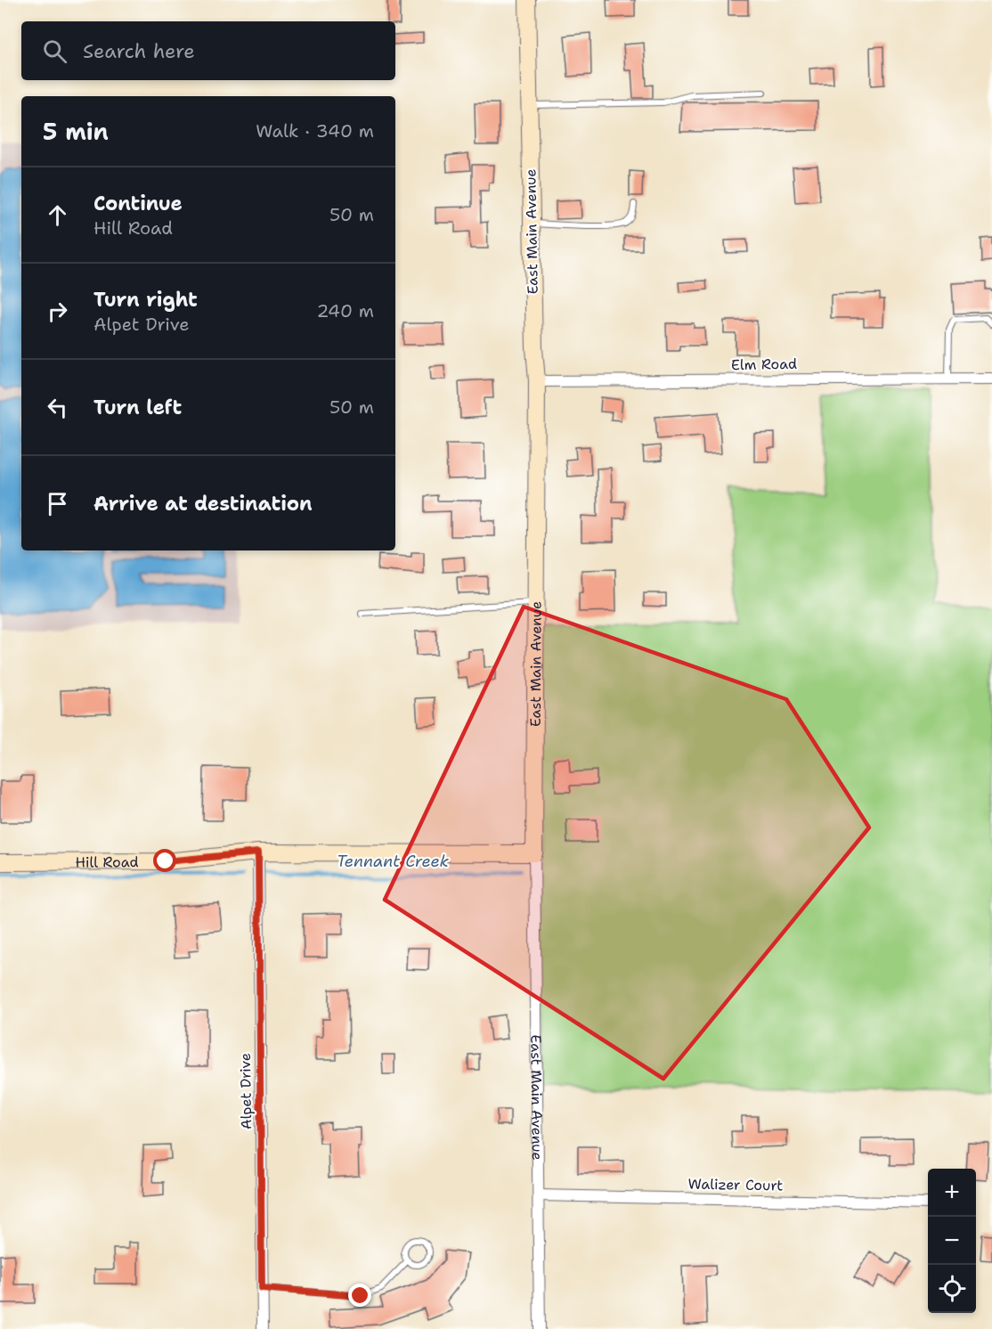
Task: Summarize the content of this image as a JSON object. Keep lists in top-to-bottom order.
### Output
{
  "streets": {
    "street": [
      "East Main Avenue",
      "Elm Road",
      "Hill Road",
      "Alpet Drive",
      "Walizer Court"
    ]
  },
  "crossings": [
    ["East Main Avenue", "Elm Road"],
    ["East Main Avenue", "Hill Road"],
    ["East Main Avenue", "Walizer Court"],
    ["Hill Road", "Alpet Drive"]
  ],
  "water": ["Tennant Creek"],
  "page": {
    "search": "Search here",
    "heading": ["5 min", "Walk · 340 m"],
    "list": [
      ["Continue", "Hill Road", "50 m"],
      ["Turn right", "Alpet Drive", "240 m"],
      ["Turn left", "50 m"],
      "Arrive at destination"
    ],
    "map_buttons": ["+", "−"]
  }
}
